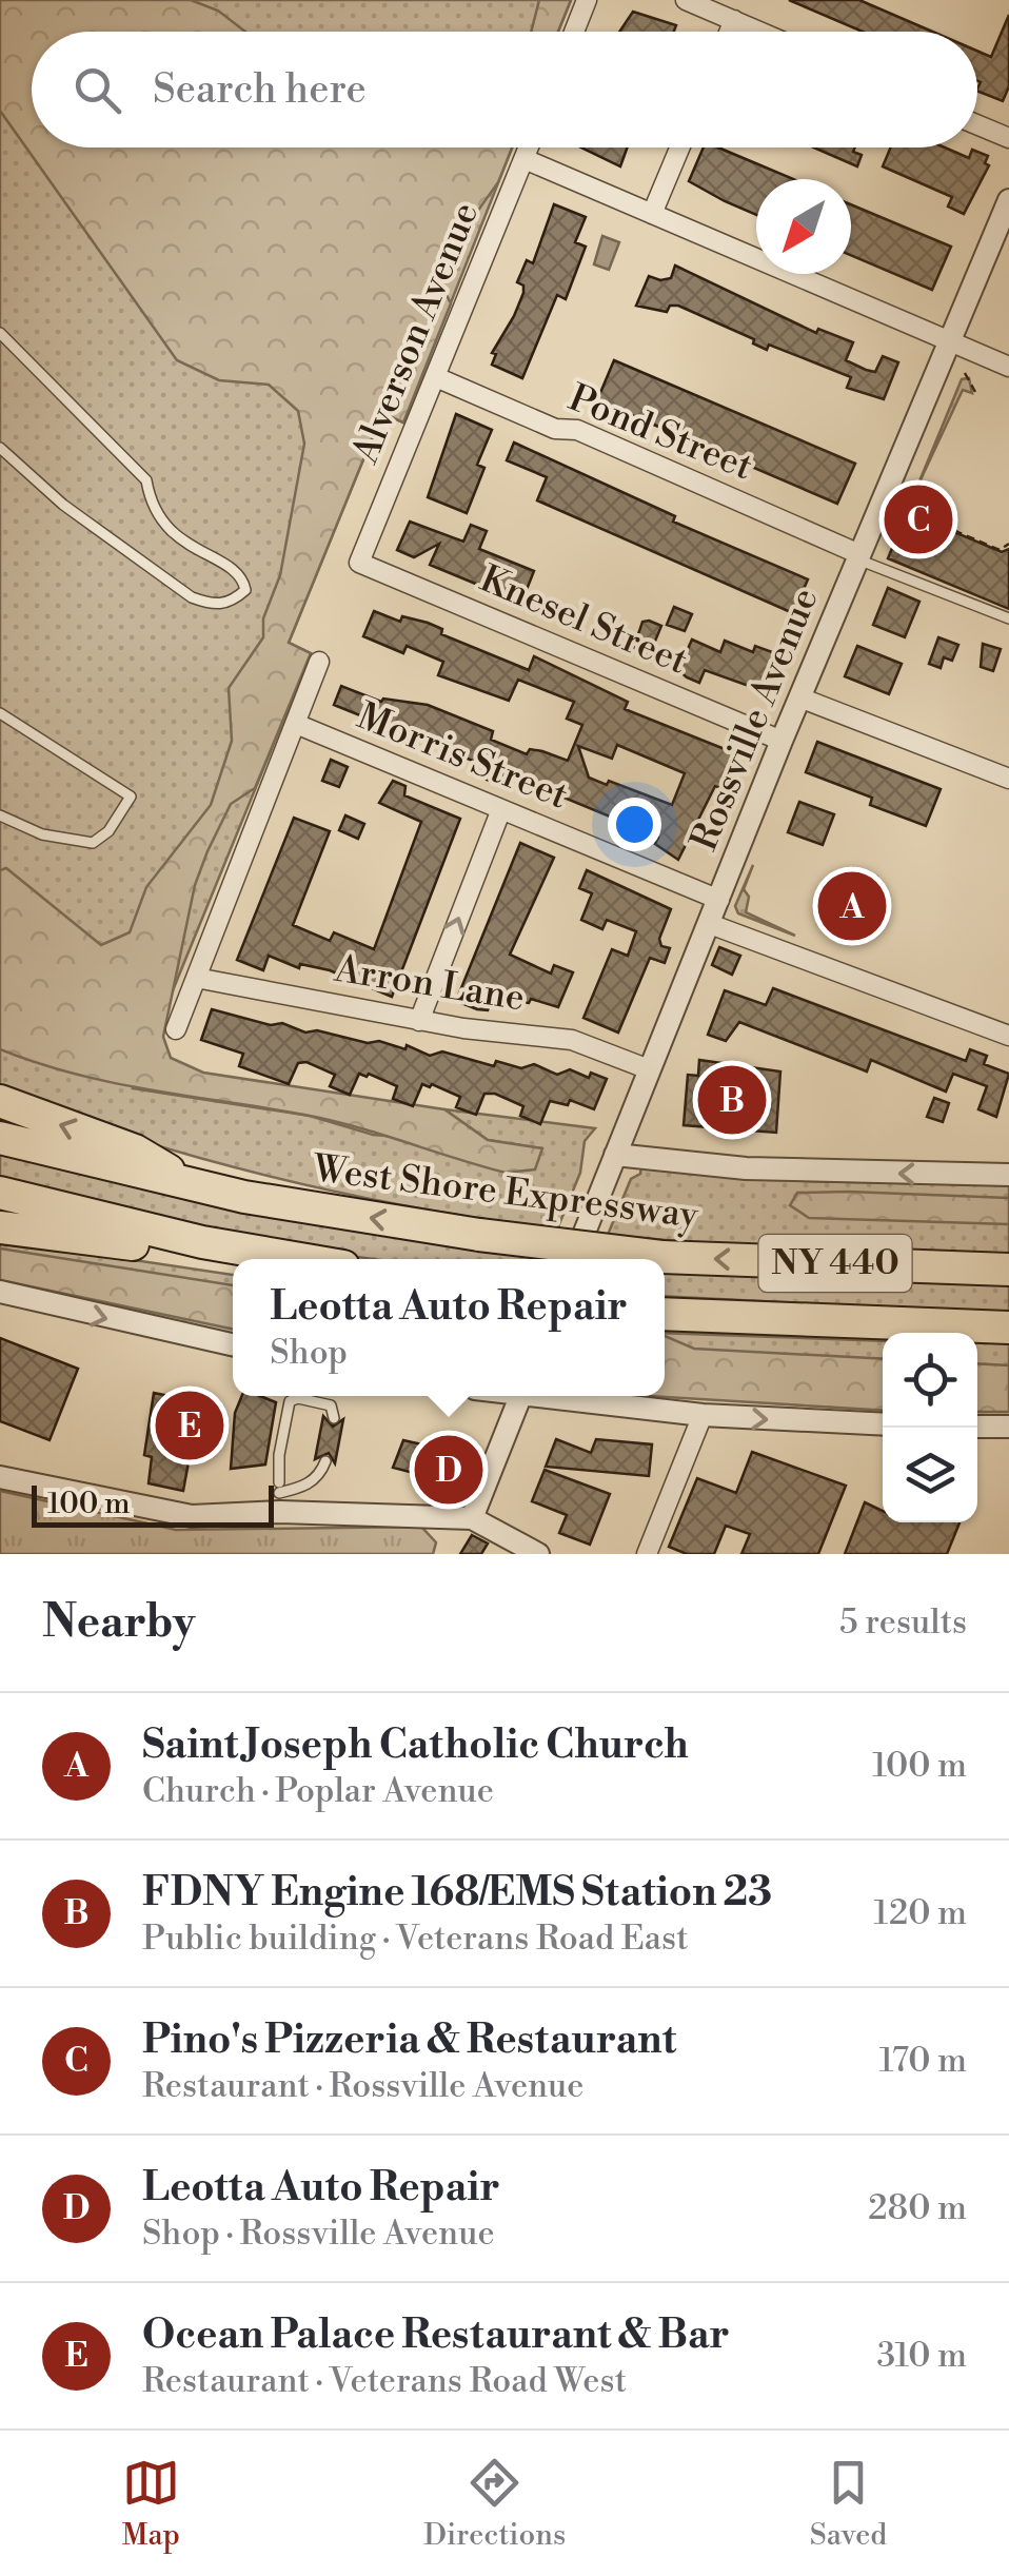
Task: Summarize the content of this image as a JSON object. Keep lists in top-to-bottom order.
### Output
{
  "streets": {
    "highway": ["West Shore Expressway", "NY 440"],
    "street": [
      "Alverson Avenue",
      "Pond Street",
      "Knesel Street",
      "Rossville Avenue",
      "Morris Street",
      "Arron Lane"
    ]
  },
  "crossings": [
    ["Alverson Avenue", "Pond Street"],
    ["Alverson Avenue", "Knesel Street"],
    ["Pond Street", "Rossville Avenue"],
    ["Knesel Street", "Rossville Avenue"],
    ["Rossville Avenue", "Morris Street"],
    ["Rossville Avenue", "Arron Lane"]
  ],
  "scale_bar": "100 m",
  "north": "bottom left",
  "page": {
    "search": "Search here",
    "pins": [
      "C",
      "A",
      "B",
      "E",
      "D"
    ],
    "popup": ["Leotta Auto Repair", "Shop"],
    "scale": "100 m",
    "heading": ["Nearby", "5 results"],
    "list": [
      {
        "mark": "A",
        "name": "Saint Joseph Catholic Church",
        "note": "Church · Poplar Avenue",
        "value": "100 m"
      },
      {
        "mark": "B",
        "name": "FDNY Engine 168/EMS Station 23",
        "note": "Public building · Veterans Road East",
        "value": "120 m"
      },
      {
        "mark": "C",
        "name": "Pino's Pizzeria & Restaurant",
        "note": "Restaurant · Rossville Avenue",
        "value": "170 m"
      },
      {
        "mark": "D",
        "name": "Leotta Auto Repair",
        "note": "Shop · Rossville Avenue",
        "value": "280 m"
      },
      {
        "mark": "E",
        "name": "Ocean Palace Restaurant & Bar",
        "note": "Restaurant · Veterans Road West",
        "value": "310 m"
      }
    ],
    "nav": ["Map", "Directions", "Saved"]
  }
}
